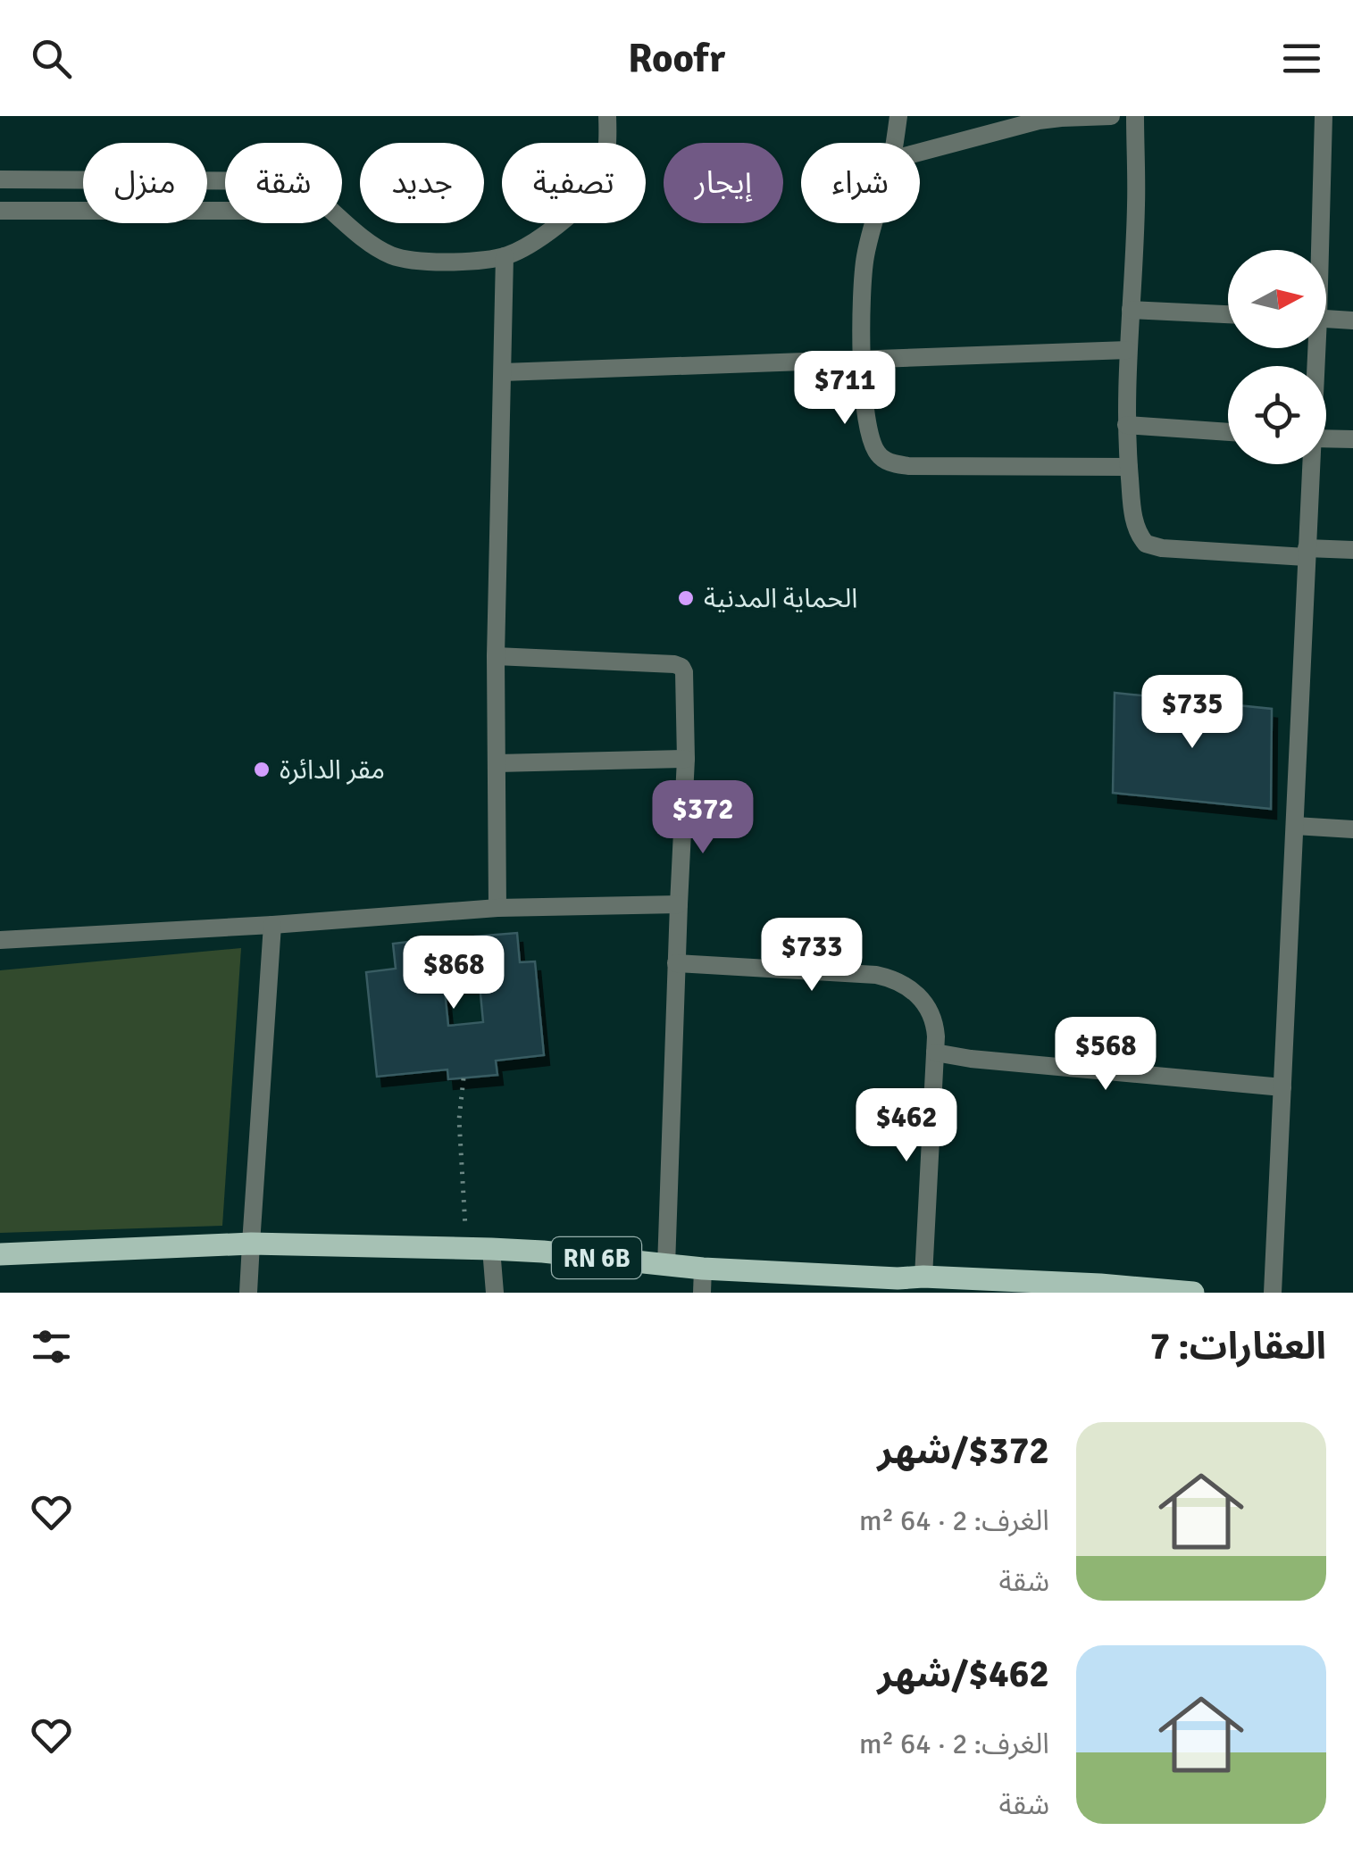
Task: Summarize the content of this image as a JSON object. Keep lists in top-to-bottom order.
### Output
{
  "streets": {
    "main road": ["RN 6B"]
  },
  "places": ["الحماية المدنية", "مقر الدائرة"],
  "north": "right",
  "page": {
    "header": "Roofr",
    "chip": [
      "شراء",
      "إيجار",
      "تصفية",
      "جديد",
      "شقة",
      "منزل"
    ],
    "price": [
      "$711",
      "$735",
      "$372",
      "$733",
      "$868",
      "$568",
      "$462"
    ],
    "heading": "العقارات: 7",
    "list": [
      {
        "name": "$372/شهر",
        "note": "الغرف: 2 · 64 m² · شقة"
      },
      {
        "name": "$462/شهر",
        "note": "الغرف: 2 · 64 m² · شقة"
      }
    ]
  }
}
